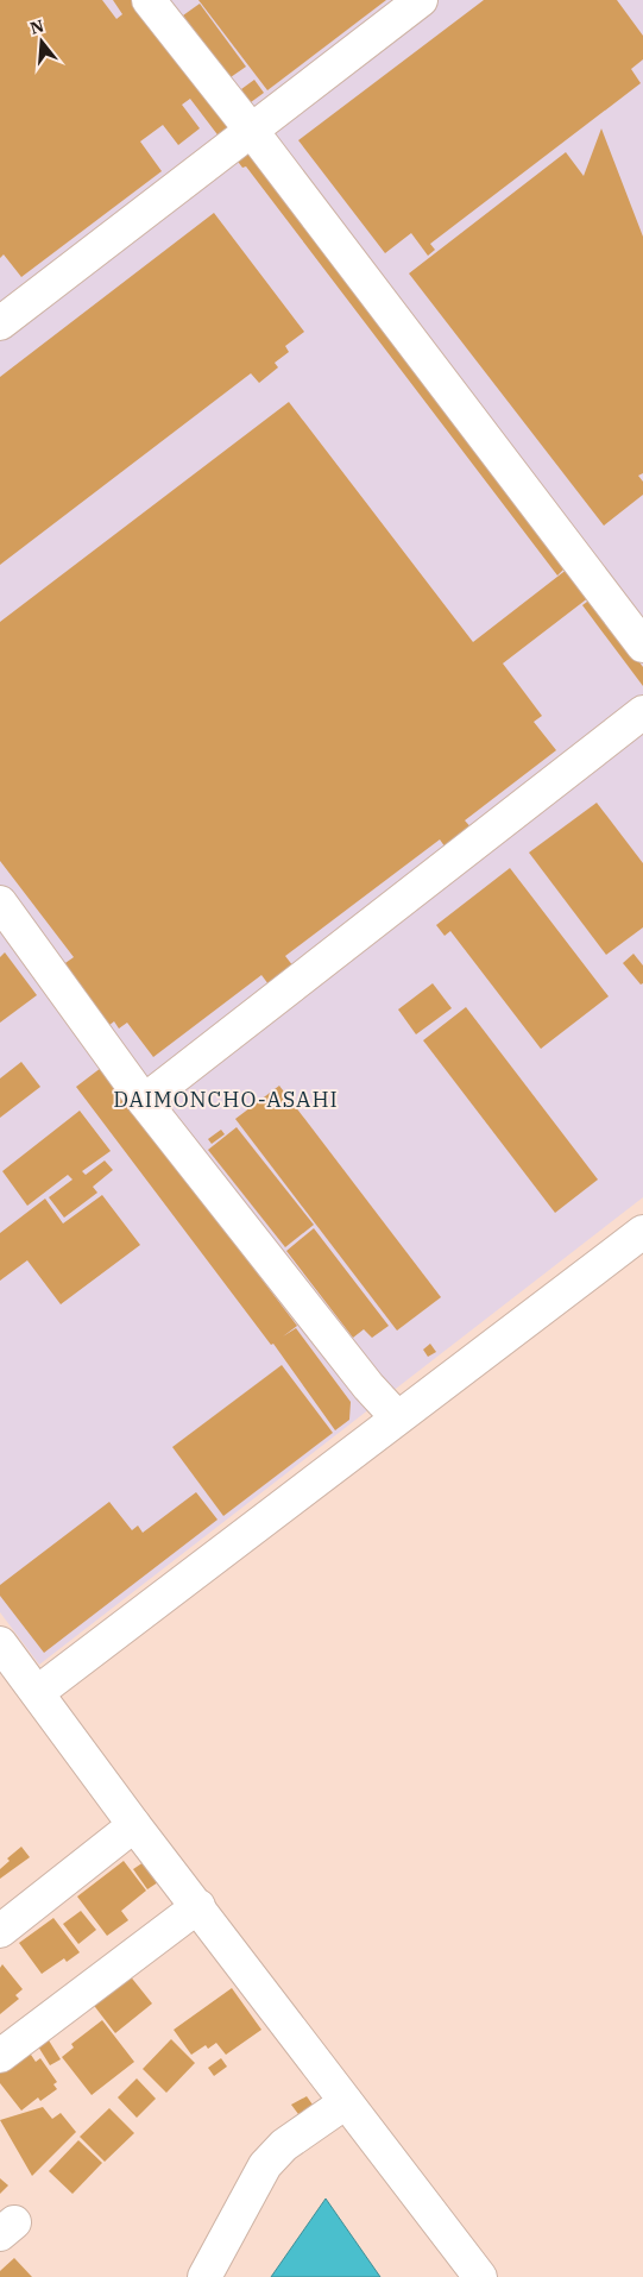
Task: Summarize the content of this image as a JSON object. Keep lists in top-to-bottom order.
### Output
{
  "districts": ["DAIMONCHO-ASAHI"],
  "north": "top"
}
